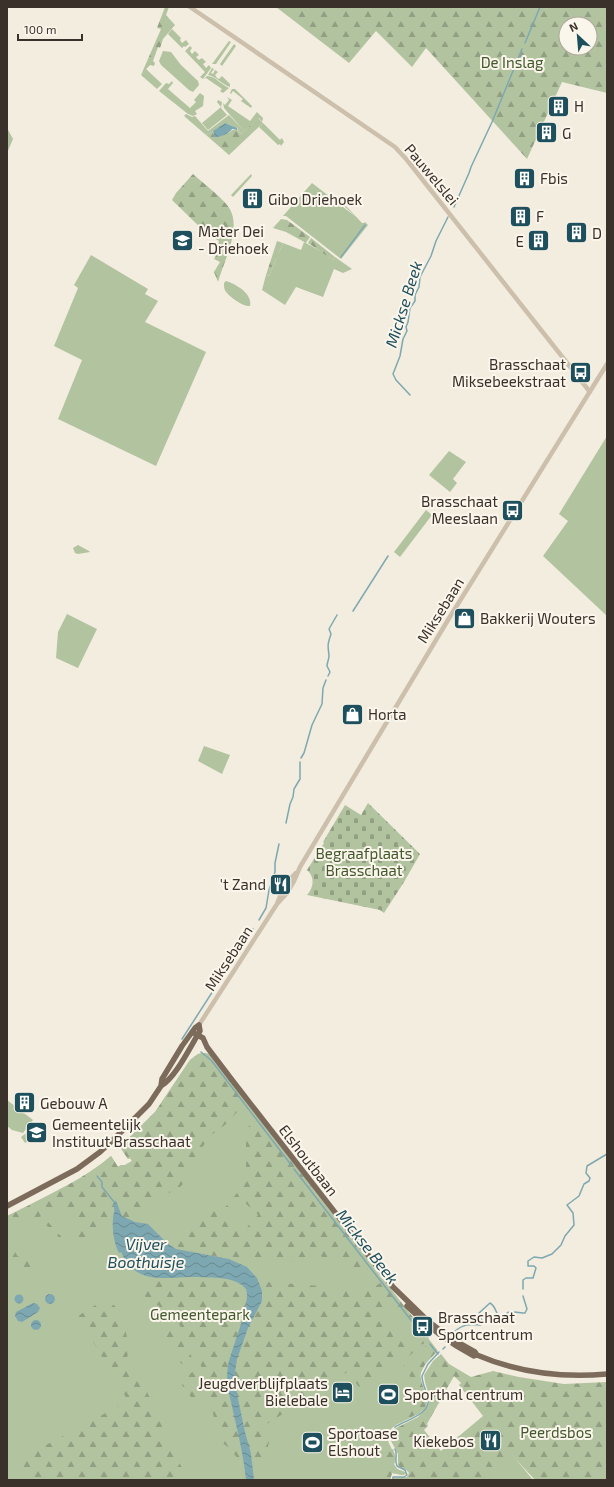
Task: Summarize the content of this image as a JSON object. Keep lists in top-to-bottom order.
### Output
{
  "streets": {
    "main road": ["Miksebaan", "Elshoutbaan"],
    "street": ["Pauwelslei"]
  },
  "crossings": [
    ["Pauwelslei", "Miksebaan"],
    ["Miksebaan", "Elshoutbaan"]
  ],
  "water": ["Mickse Beek", "Vijver Boothuisje"],
  "parks": [
    "De Inslag",
    "Begraafplaats Brasschaat",
    "Gemeentepark",
    "Peerdsbos"
  ],
  "places": {
    "building": [
      "H",
      "G",
      "Fbis",
      "Gibo Driehoek",
      "F",
      "D",
      "E",
      "Gebouw A"
    ],
    "school or university": ["Mater Dei - Driehoek", "Gemeentelijk Instituut Brasschaat"],
    "bus stop": ["Brasschaat Miksebeekstraat", "Brasschaat Meeslaan", "Brasschaat Sportcentrum"],
    "shop": ["Bakkerij Wouters", "Horta"],
    "restaurant": ["'t Zand", "Kiekebos"],
    "hotel": ["Jeugdverblijfplaats Bielebale"],
    "sports": ["Sporthal centrum", "Sportoase Elshout"]
  },
  "scale_bar": "100 m",
  "north": "top left"
}
